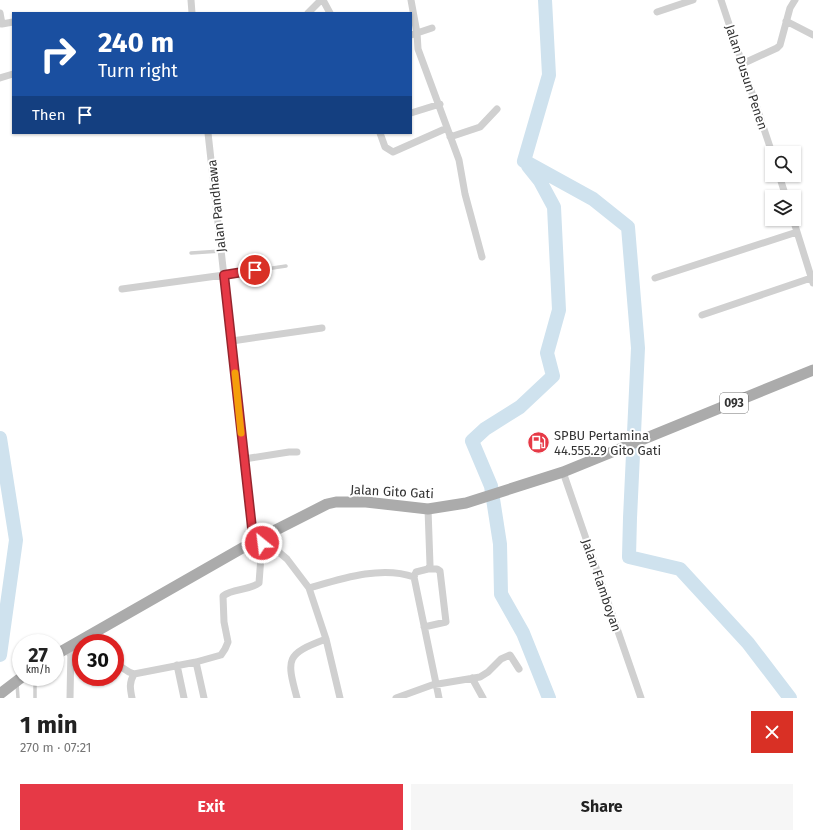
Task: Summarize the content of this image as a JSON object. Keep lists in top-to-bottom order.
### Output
{
  "streets": {
    "main road": ["093", "Jalan Gito Gati"],
    "street": ["Jalan Dusun Penen", "Jalan Pandhawa", "Jalan Flamboyan"]
  },
  "crossings": [
    ["Jalan Pandhawa", "Jalan Gito Gati"],
    ["Jalan Gito Gati", "Jalan Flamboyan"]
  ],
  "places": {
    "fuel station": ["SPBU Pertamina 44.555.29 Gito Gati"]
  },
  "page": {
    "turn": ["240 m", "Turn right"],
    "then": "Then",
    "speed": "27 km/h",
    "limit": "30",
    "heading": ["1 min", "270 m · 07:21"],
    "buttons": ["Exit", "Share"]
  }
}
